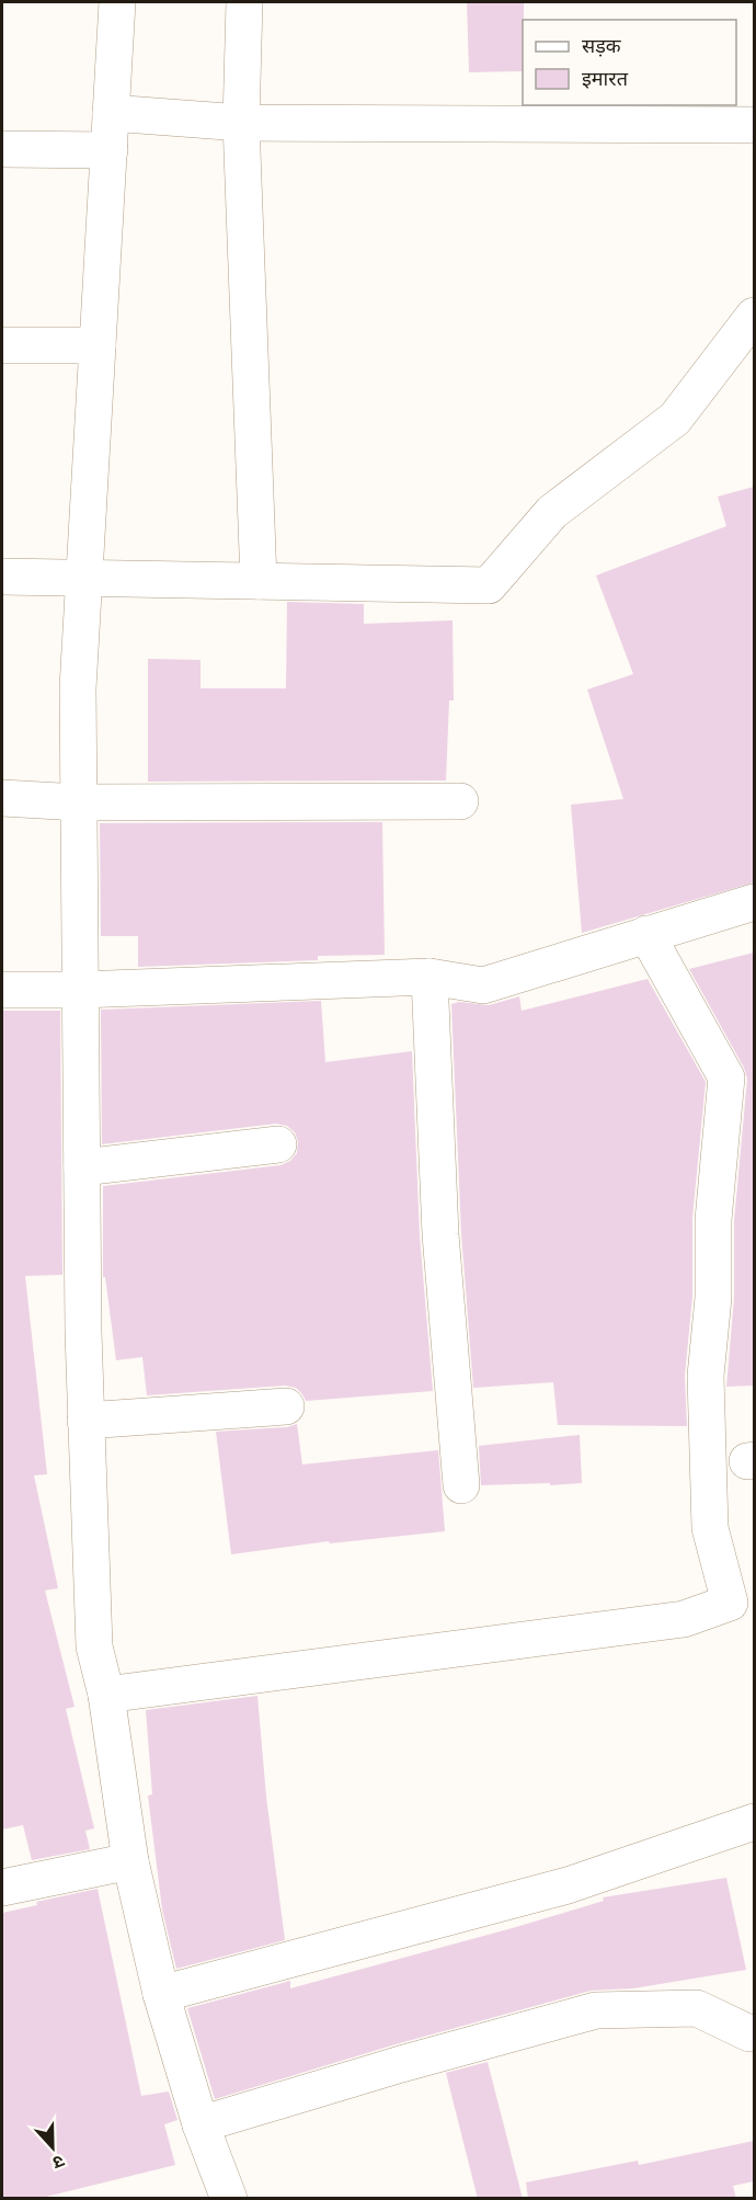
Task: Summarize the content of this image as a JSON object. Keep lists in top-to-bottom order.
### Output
{
  "legend": ["सड़क", "इमारत"],
  "north": "bottom"
}
